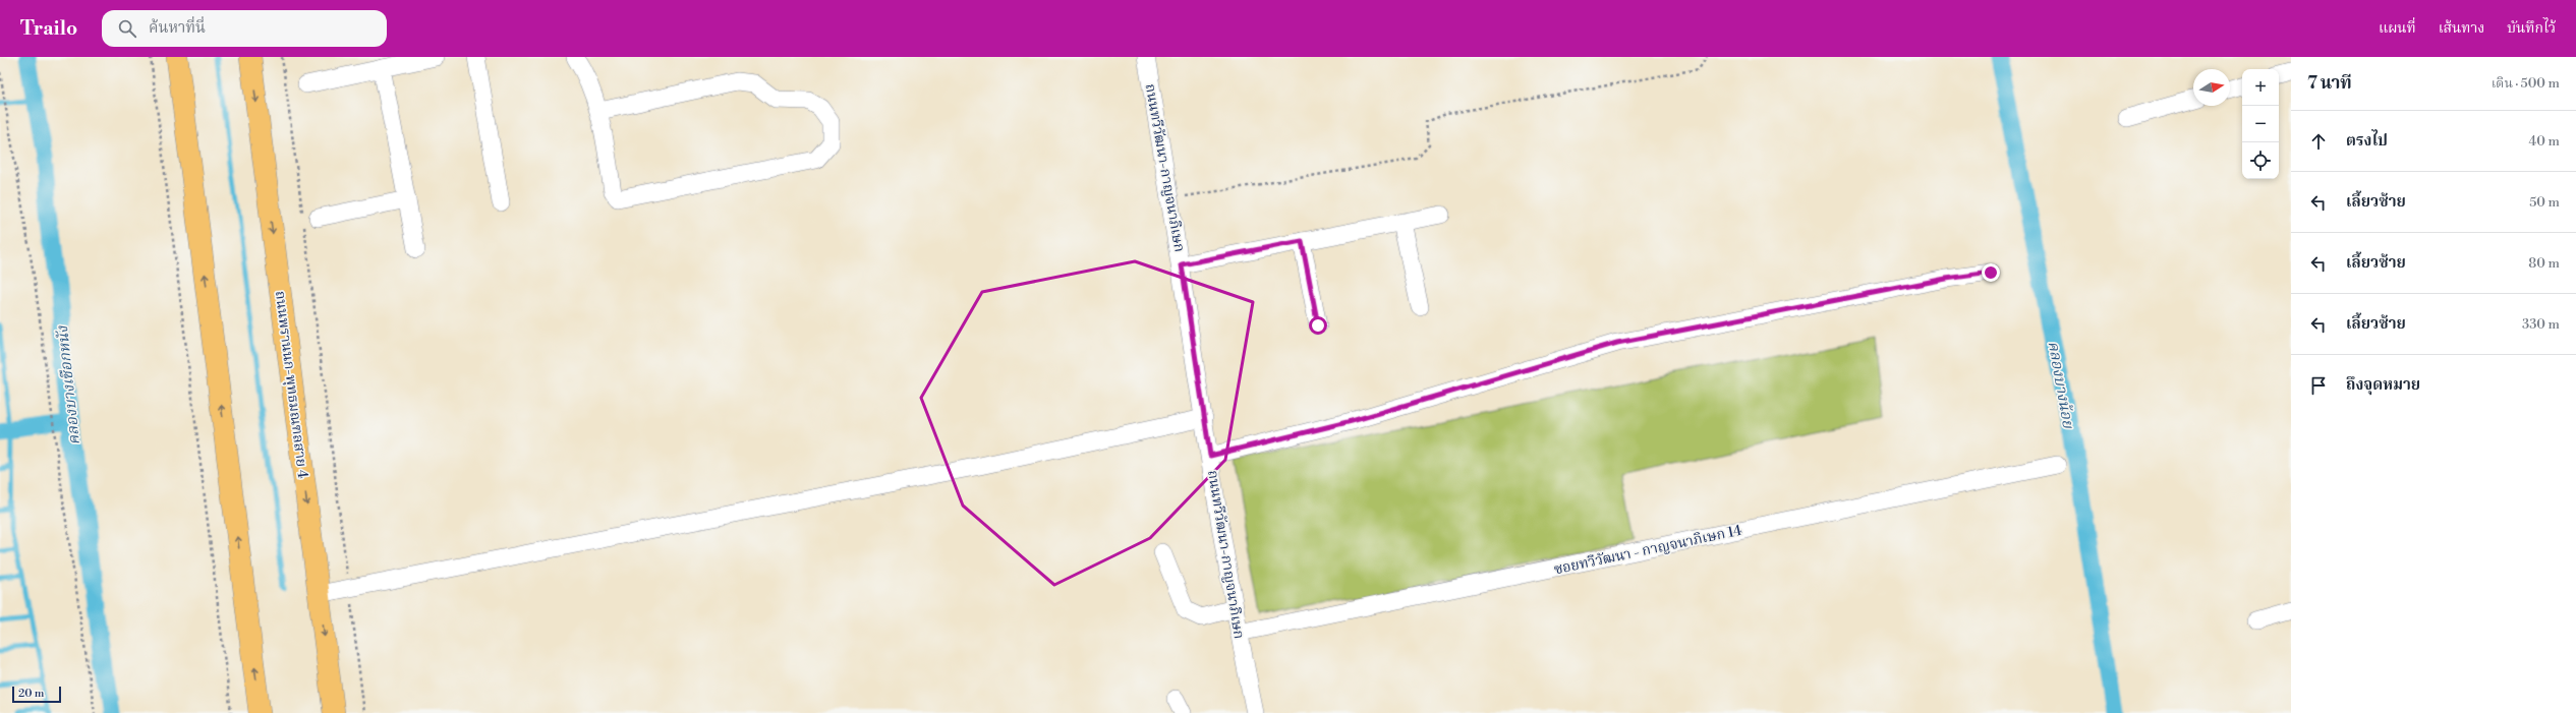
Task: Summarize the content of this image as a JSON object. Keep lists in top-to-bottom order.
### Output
{
  "streets": {
    "main road": ["ถนนพรานนก-พุทธมณฑลสาย 4"],
    "street": ["ถนนทวีวัฒนา-กาญจนาภิเษก", "ซอยทวีวัฒนา - กาญจนาภิเษก 14"]
  },
  "crossings": [
    ["ถนนทวีวัฒนา-กาญจนาภิเษก", "ซอยทวีวัฒนา - กาญจนาภิเษก 14"]
  ],
  "water": ["คลองบางน้อย", "คลองบางเชือกหนัง"],
  "scale_bar": "20 m",
  "north": "right",
  "page": {
    "header": "Trailo",
    "search": "ค้นหาที่นี่",
    "nav": ["แผนที่", "เส้นทาง", "บันทึกไว้"],
    "heading": ["7 นาที", "เดิน · 500 m"],
    "map_buttons": ["+", "−"],
    "list": [
      ["ตรงไป", "40 m"],
      ["เลี้ยวซ้าย", "50 m"],
      ["เลี้ยวซ้าย", "80 m"],
      ["เลี้ยวซ้าย", "330 m"],
      "ถึงจุดหมาย"
    ],
    "scale": "20 m"
  }
}
